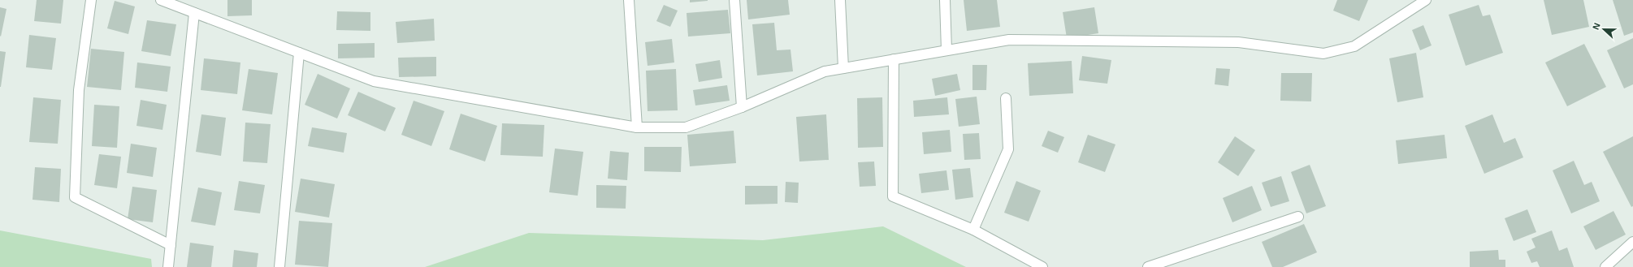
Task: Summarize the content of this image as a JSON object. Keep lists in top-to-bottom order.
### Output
{
  "north": "left"
}
